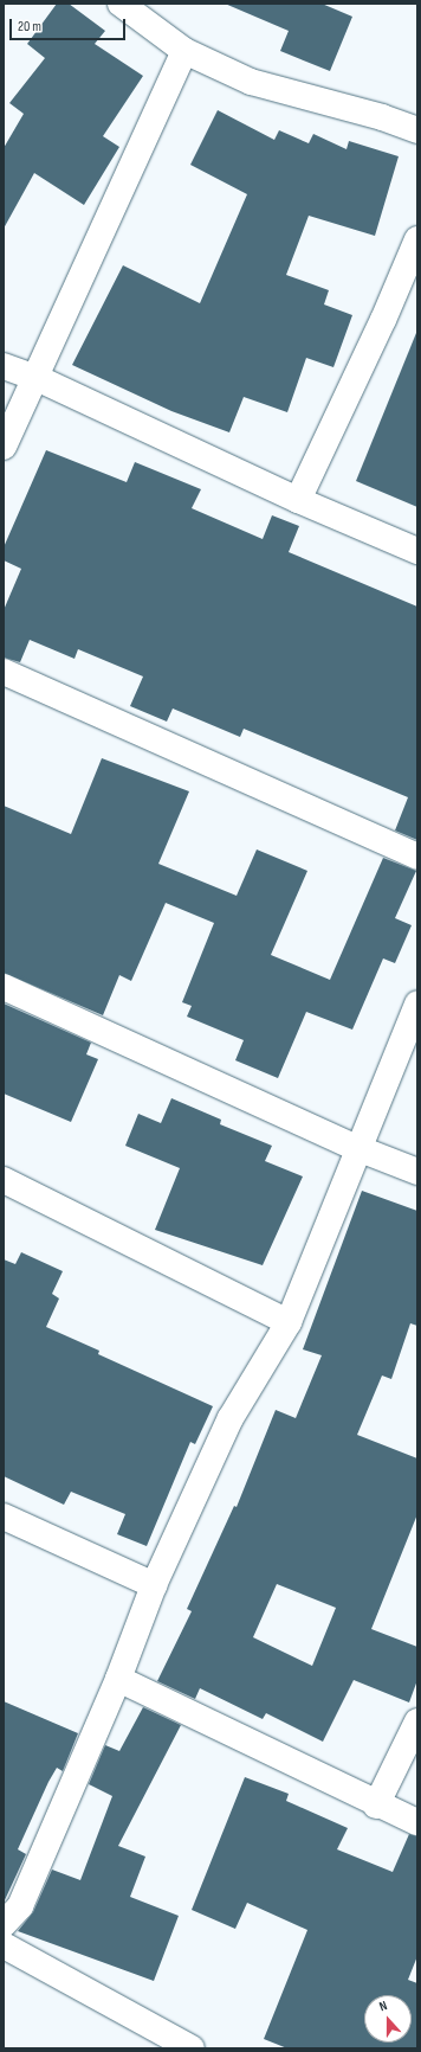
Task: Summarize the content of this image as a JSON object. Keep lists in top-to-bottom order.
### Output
{
  "scale_bar": "20 m",
  "north": "top"
}
